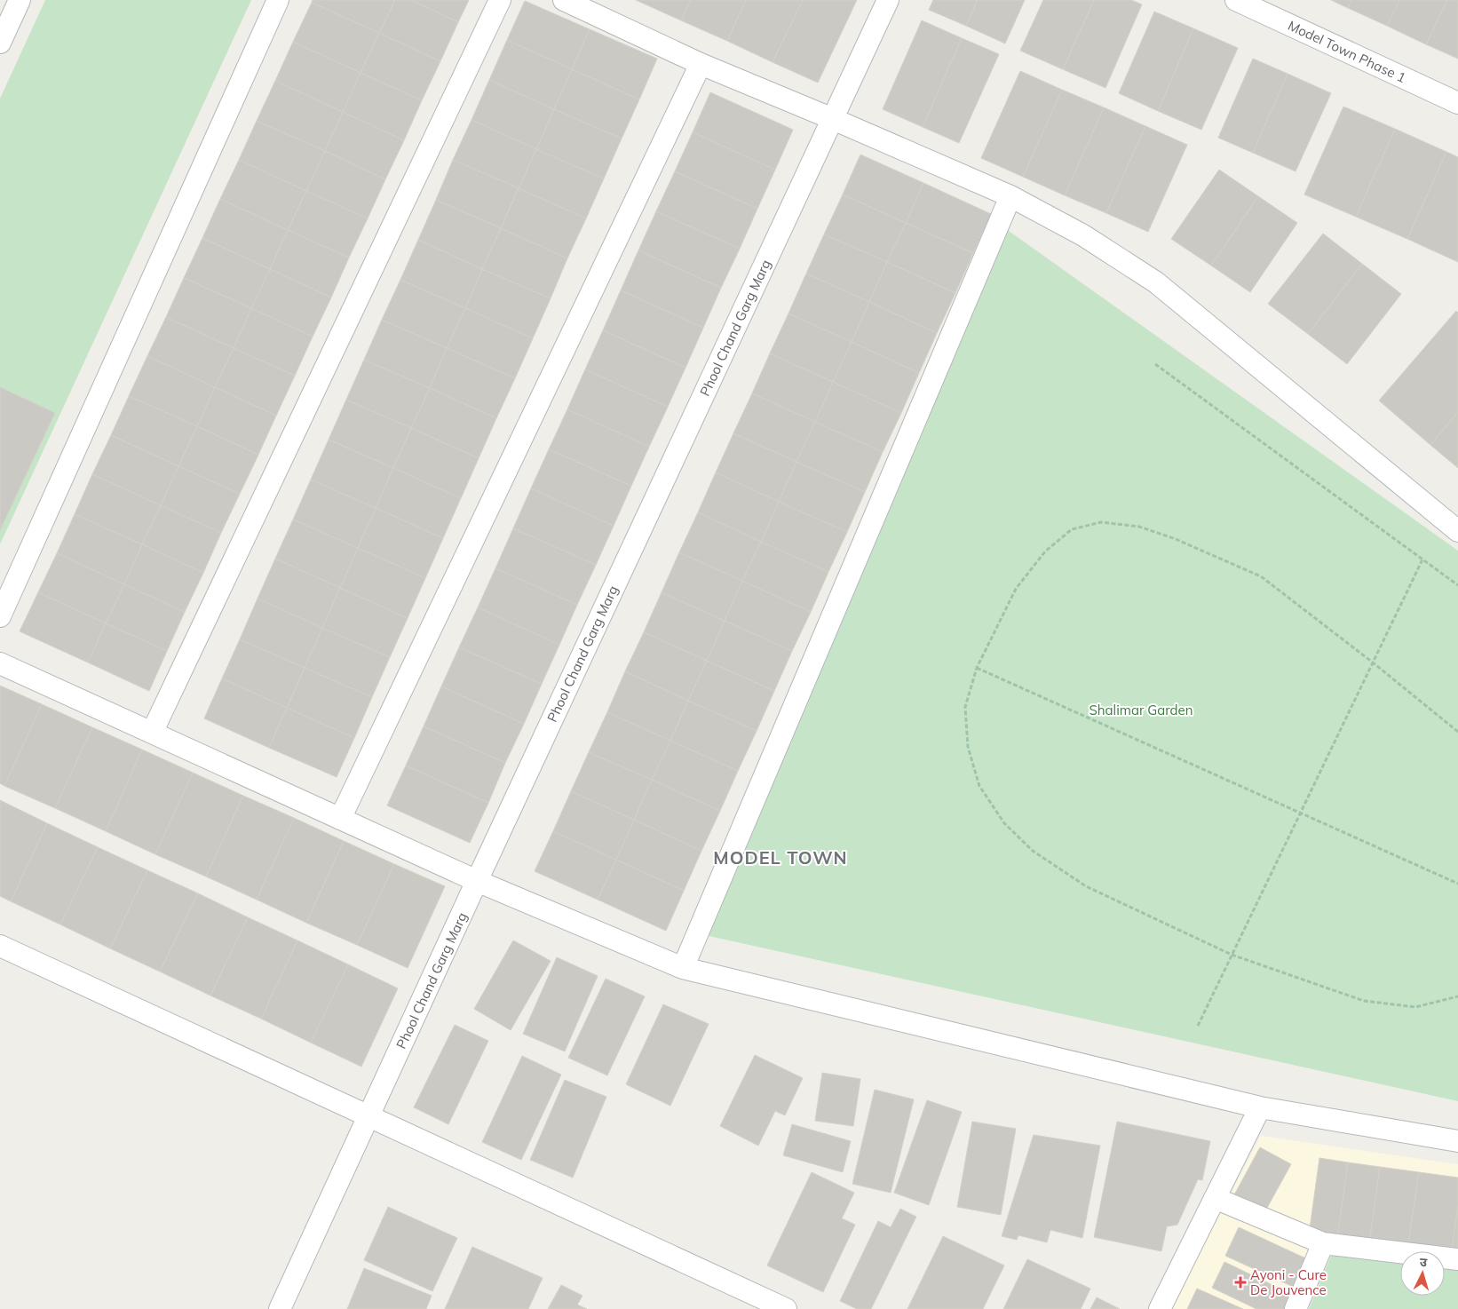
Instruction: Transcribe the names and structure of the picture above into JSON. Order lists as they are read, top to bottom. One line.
{"streets":{"street":["Model Town Phase 1","Phool Chand Garg Marg"]},"districts":["MODEL TOWN"],"parks":["Shalimar Garden"],"places":{"health":["Ayoni - Cure De Jouvence"]},"north":"top"}
